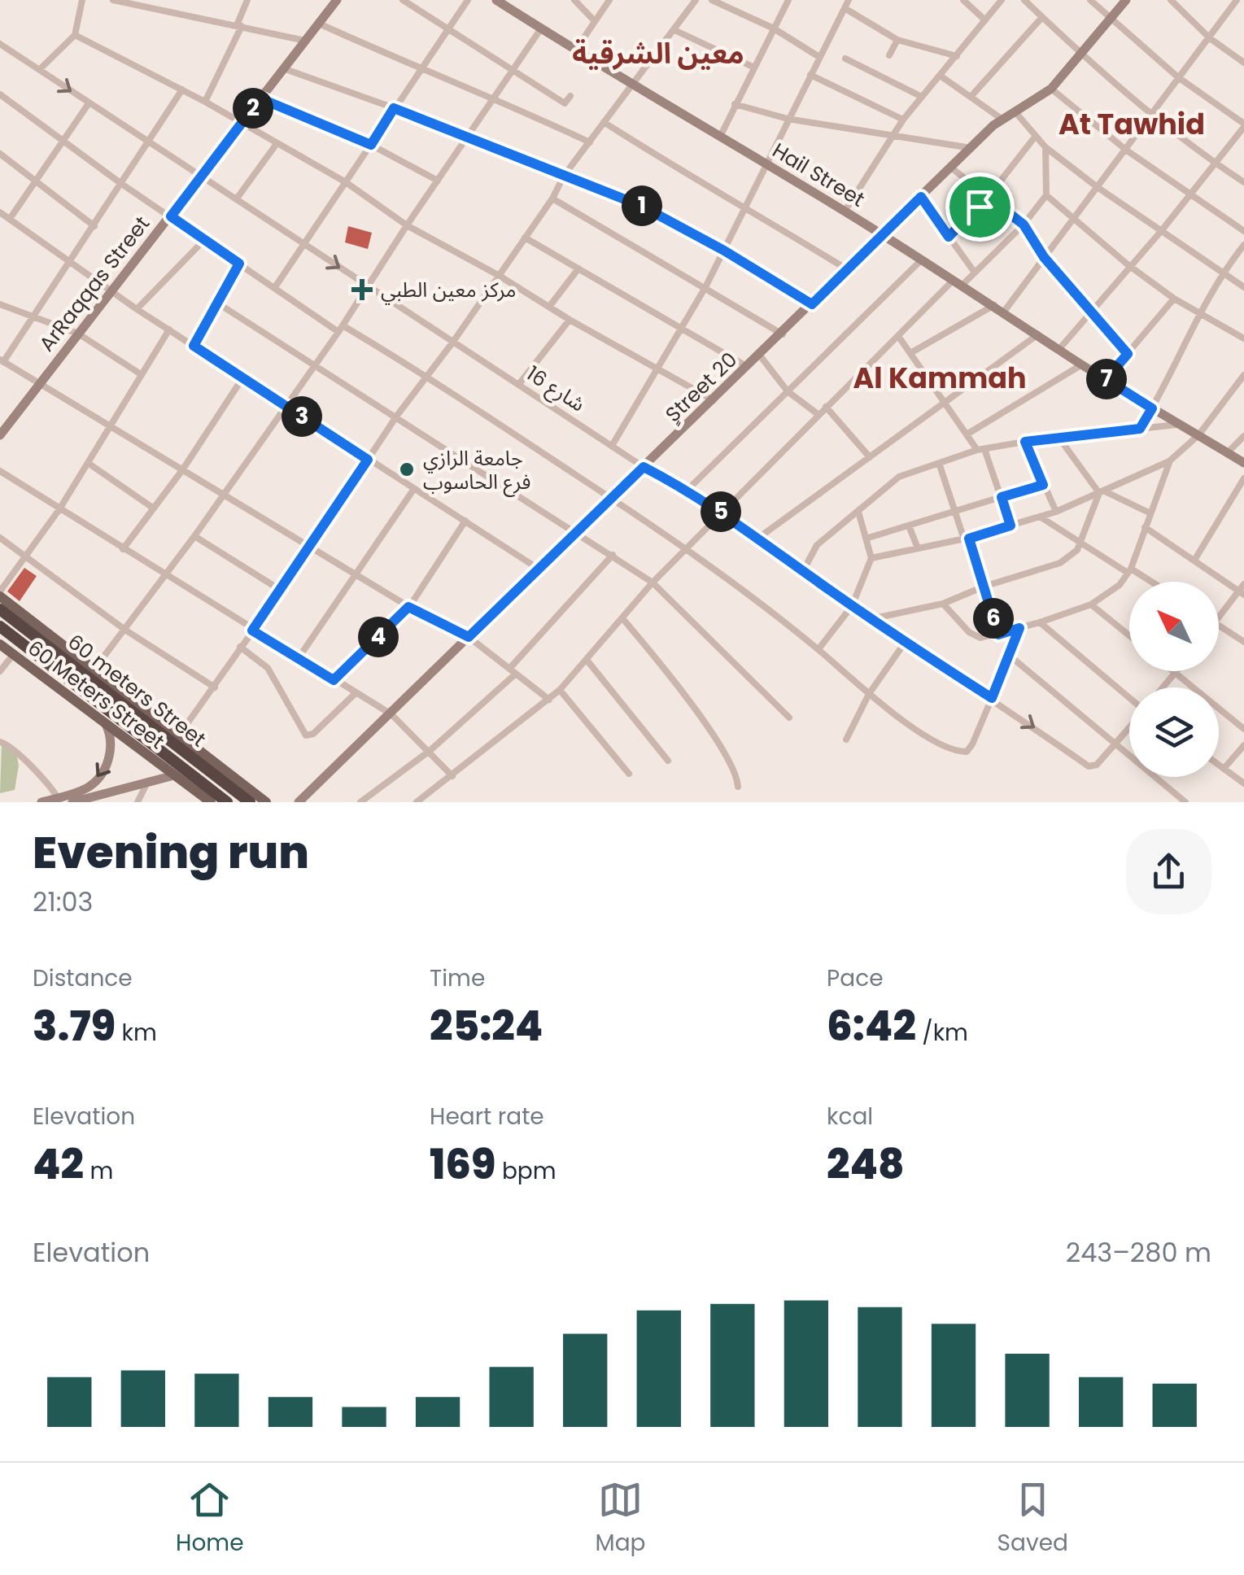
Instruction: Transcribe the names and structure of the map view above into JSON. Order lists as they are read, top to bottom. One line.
{"streets":{"highway":["60 meters Street"],"main road":["60 Meters Street"],"street":["Hail Street","ArRaqqas Street","ٍStreet 20","شارع 16"]},"crossings":[["Hail Street","ٍStreet 20"],["ArRaqqas Street","شارع 16"],["ٍStreet 20","شارع 16"],["60 meters Street","60 Meters Street"]],"districts":["معين الشرقية","At Tawhid","Al Kammah"],"places":{"health":["مركز معين الطبي"],"other":["جامعة الرازي فرع الحاسوب"]},"north":"top left","page":{"pins":["2","1","7","3","5","6","4"],"heading":["Evening run","21:03"],"stats":[["Distance","3.79 km"],["Time","25:24"],["Pace","6:42 /km"],["Elevation","42 m"],["Heart rate","169 bpm"],["kcal","248"]],"chart":["Elevation","243–280 m"],"tabs":["Home","Map","Saved"]}}
